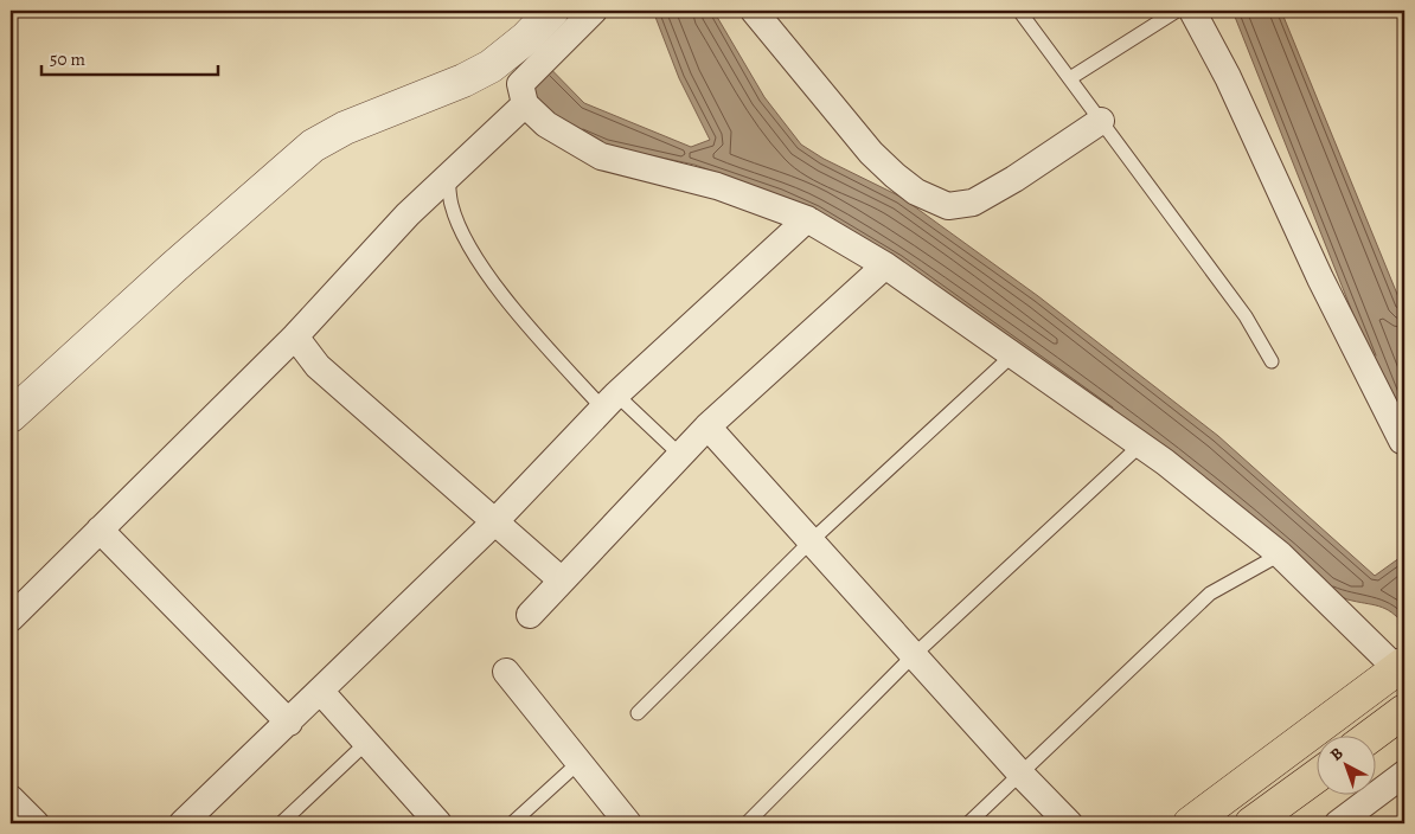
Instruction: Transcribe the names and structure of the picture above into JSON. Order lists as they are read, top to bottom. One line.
{"scale_bar":"50 m","north":"top left"}
